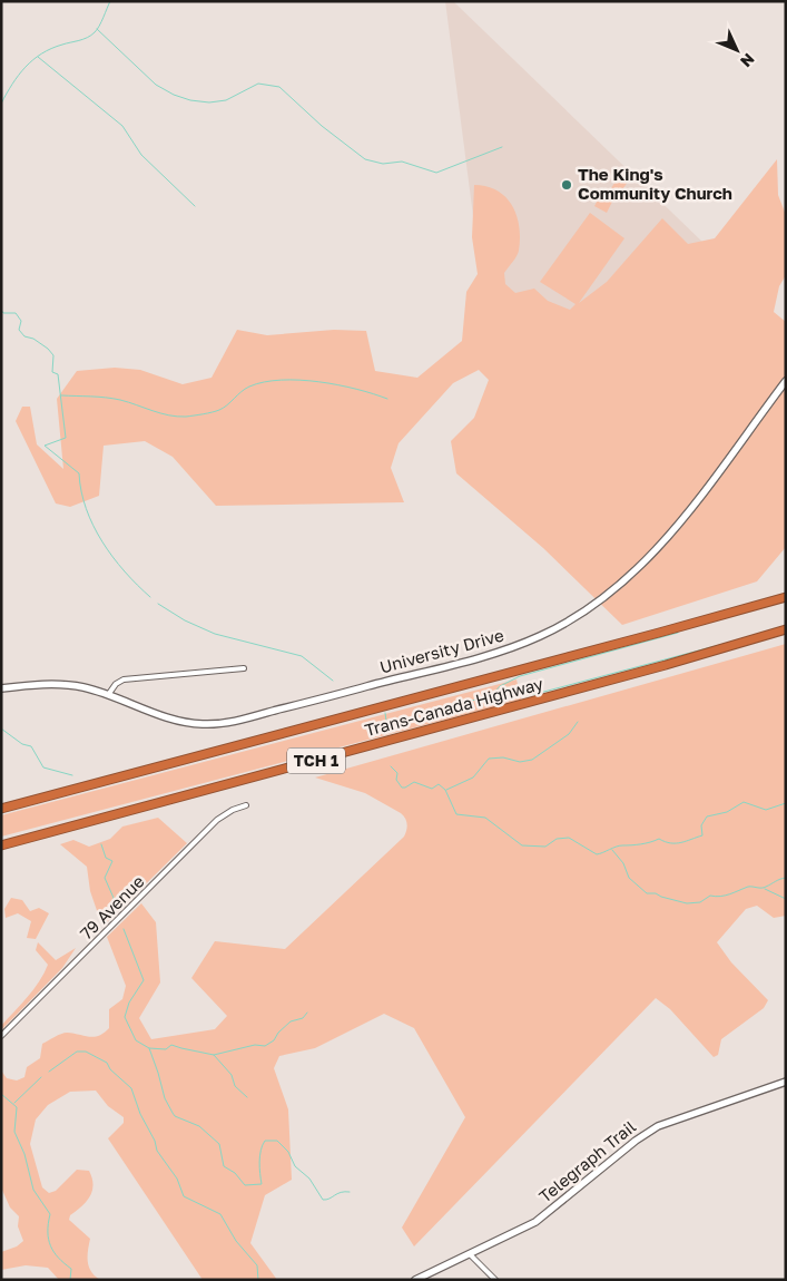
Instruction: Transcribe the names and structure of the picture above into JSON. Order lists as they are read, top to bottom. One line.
{"streets":{"highway":["Trans-Canada Highway","TCH 1"],"street":["University Drive","79 Avenue","Telegraph Trail"]},"places":["The King's Community Church"],"north":"bottom right"}
